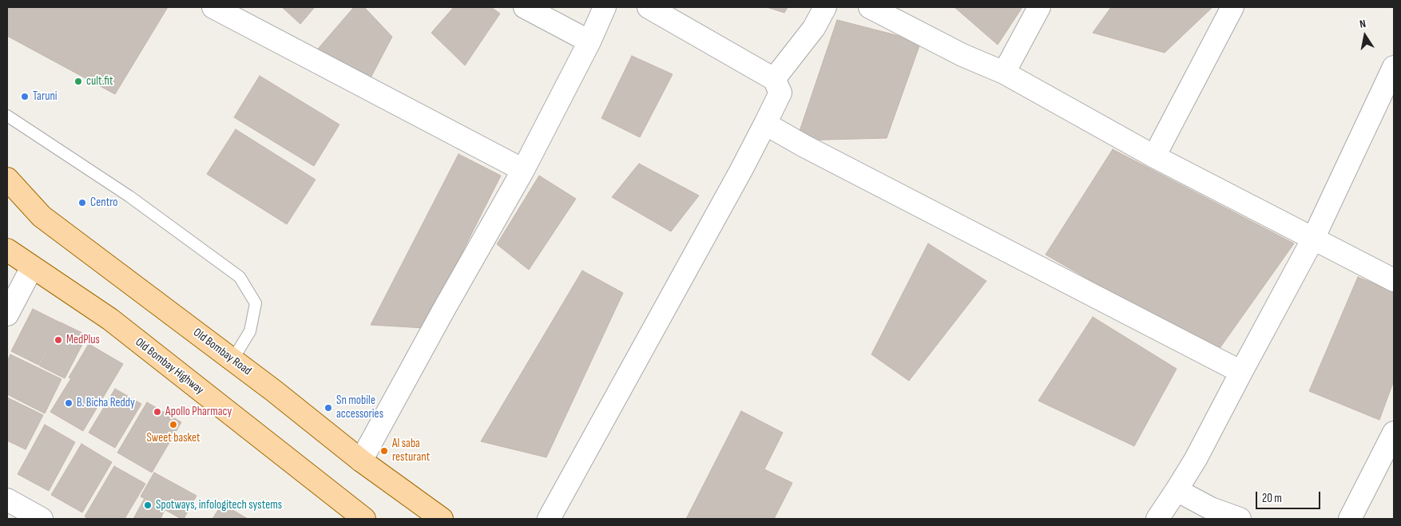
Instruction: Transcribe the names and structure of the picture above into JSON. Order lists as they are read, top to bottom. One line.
{"streets":{"main road":["Old Bombay Road","Old Bombay Highway"]},"places":["cult.fit","Taruni","Centro","MedPlus","B. Bicha Reddy","Sn mobile accessories","Apollo Pharmacy","Sweet basket","Al saba resturant","Spotways, infologitech systems"],"scale_bar":"20 m","north":"top"}
